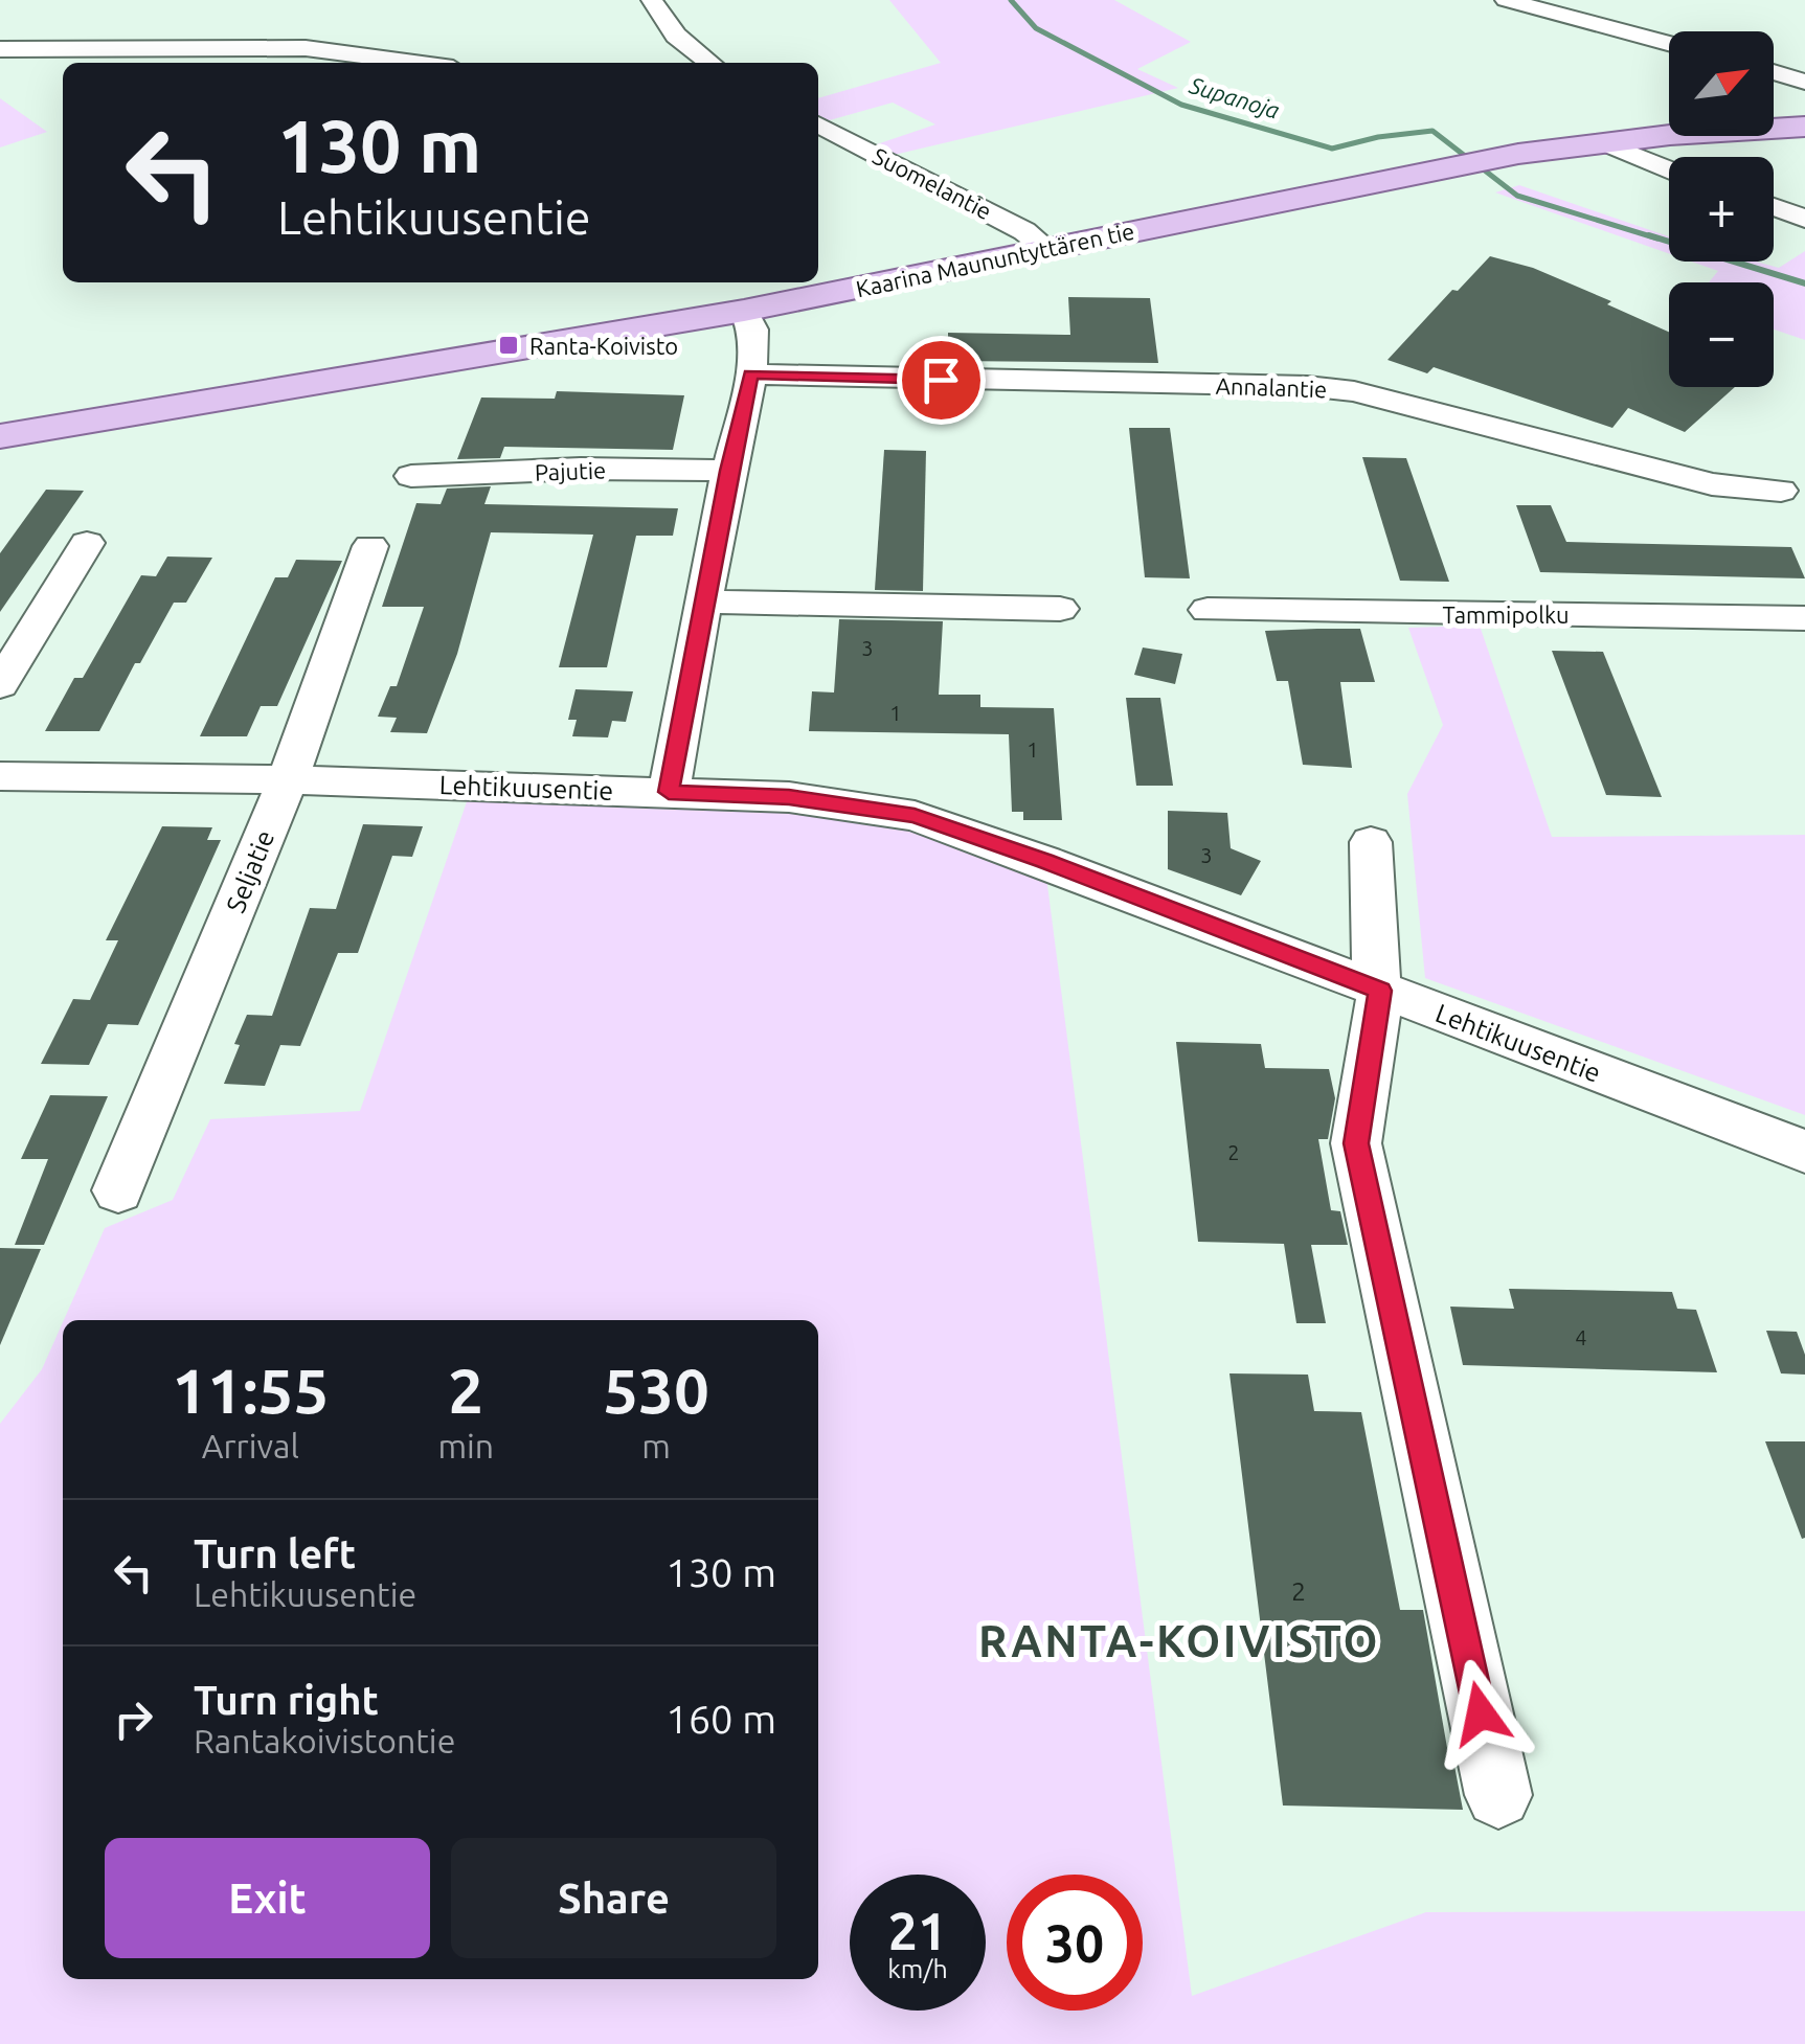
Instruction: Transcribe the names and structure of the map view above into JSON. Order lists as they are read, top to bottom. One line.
{"streets":{"main road":["Kaarina Maununtyttären tie"],"street":["Suomelantie","Annalantie","Pajutie","Tammipolku","Lehtikuusentie","Seljatie"]},"crossings":[["Suomelantie","Kaarina Maununtyttären tie"],["Lehtikuusentie","Seljatie"]],"districts":["RANTA-KOIVISTO"],"water":["Supanoja"],"places":{"transit":["Ranta-Koivisto"]},"house_numbers":["3","1","1","3","2","4","2"],"north":"top right","page":{"map_buttons":["+","−"],"turn":["130 m","Lehtikuusentie"],"eta":["11:55","Arrival","2","min","530","m"],"list":[{"name":"Turn left","note":"Lehtikuusentie","value":"130 m"},{"name":"Turn right","note":"Rantakoivistontie","value":"160 m"}],"buttons":["Exit","Share"],"speed":"21 km/h","limit":"30"}}
